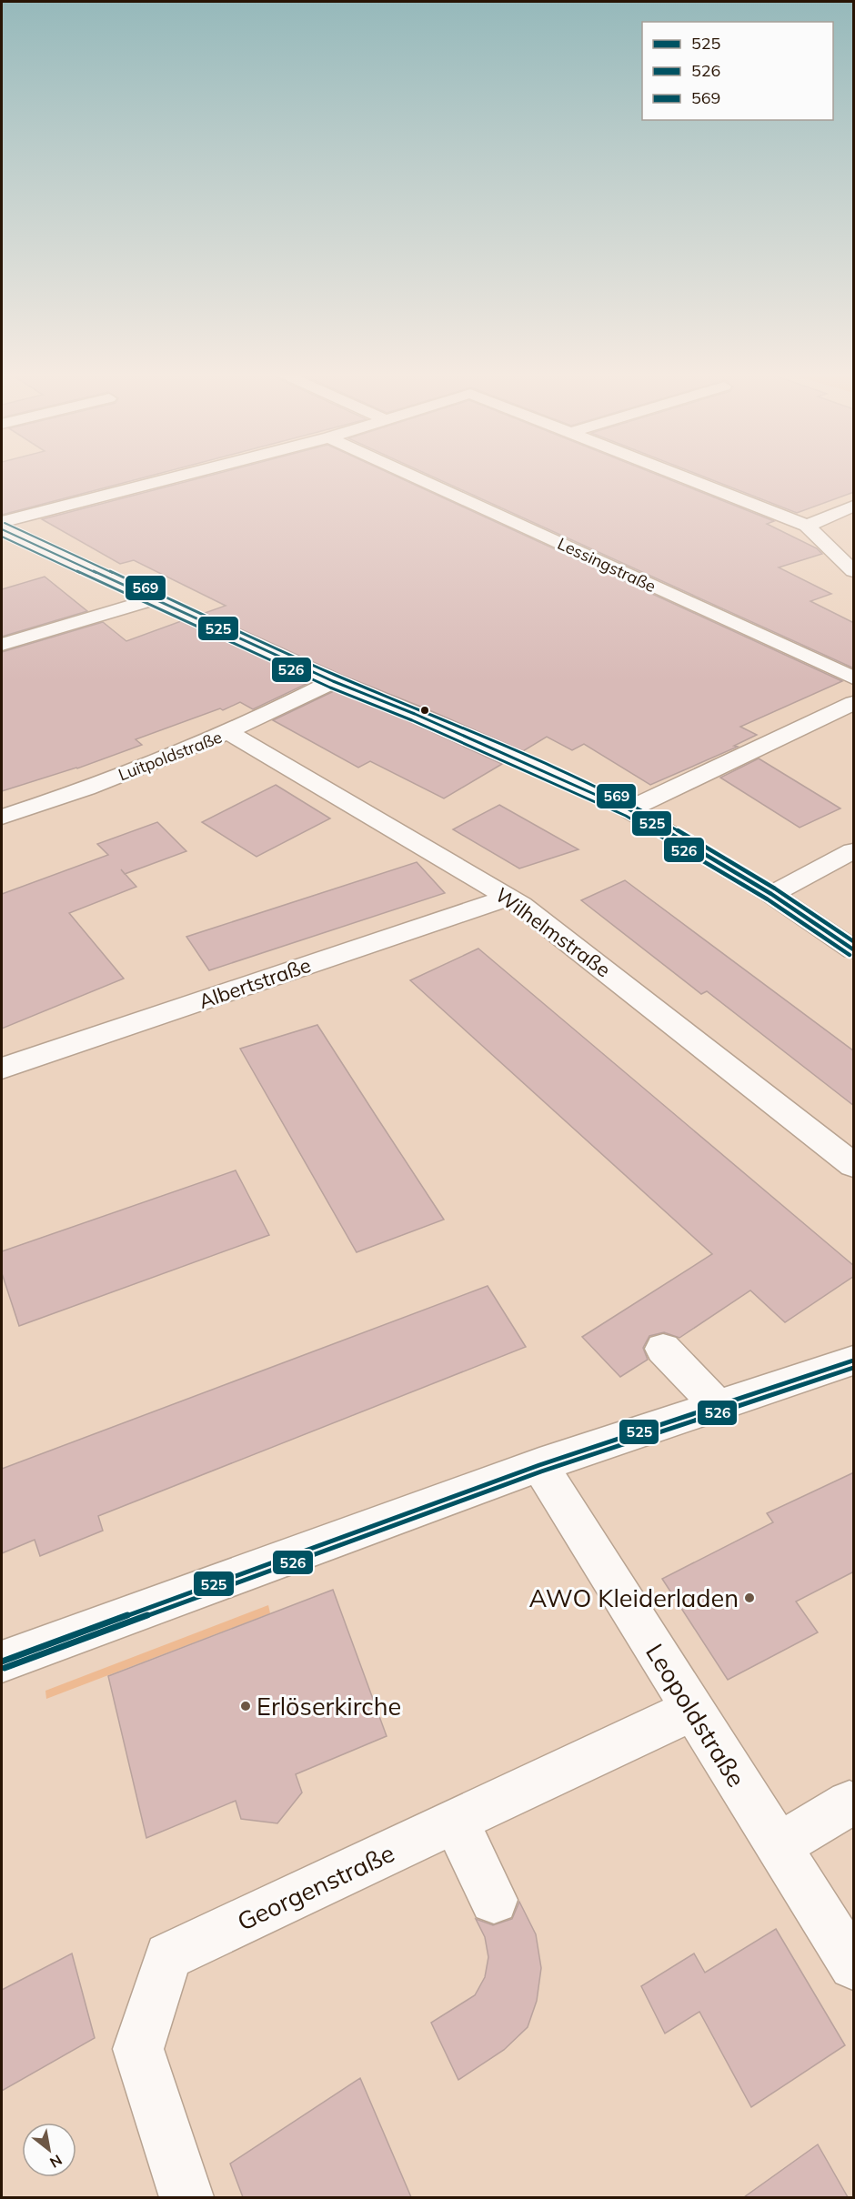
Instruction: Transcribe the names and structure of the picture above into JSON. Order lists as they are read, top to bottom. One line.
{"streets":{"street":["Lessingstraße","Luitpoldstraße","Wilhelmstraße","Albertstraße","Leopoldstraße","Georgenstraße"]},"crossings":[["Luitpoldstraße","Wilhelmstraße"],["Wilhelmstraße","Albertstraße"],["Leopoldstraße","Georgenstraße"]],"places":["AWO Kleiderladen","Erlöserkirche"],"lines":["transit line 569","transit line 525","transit line 526"],"legend":["525","526","569"],"north":"bottom right"}
